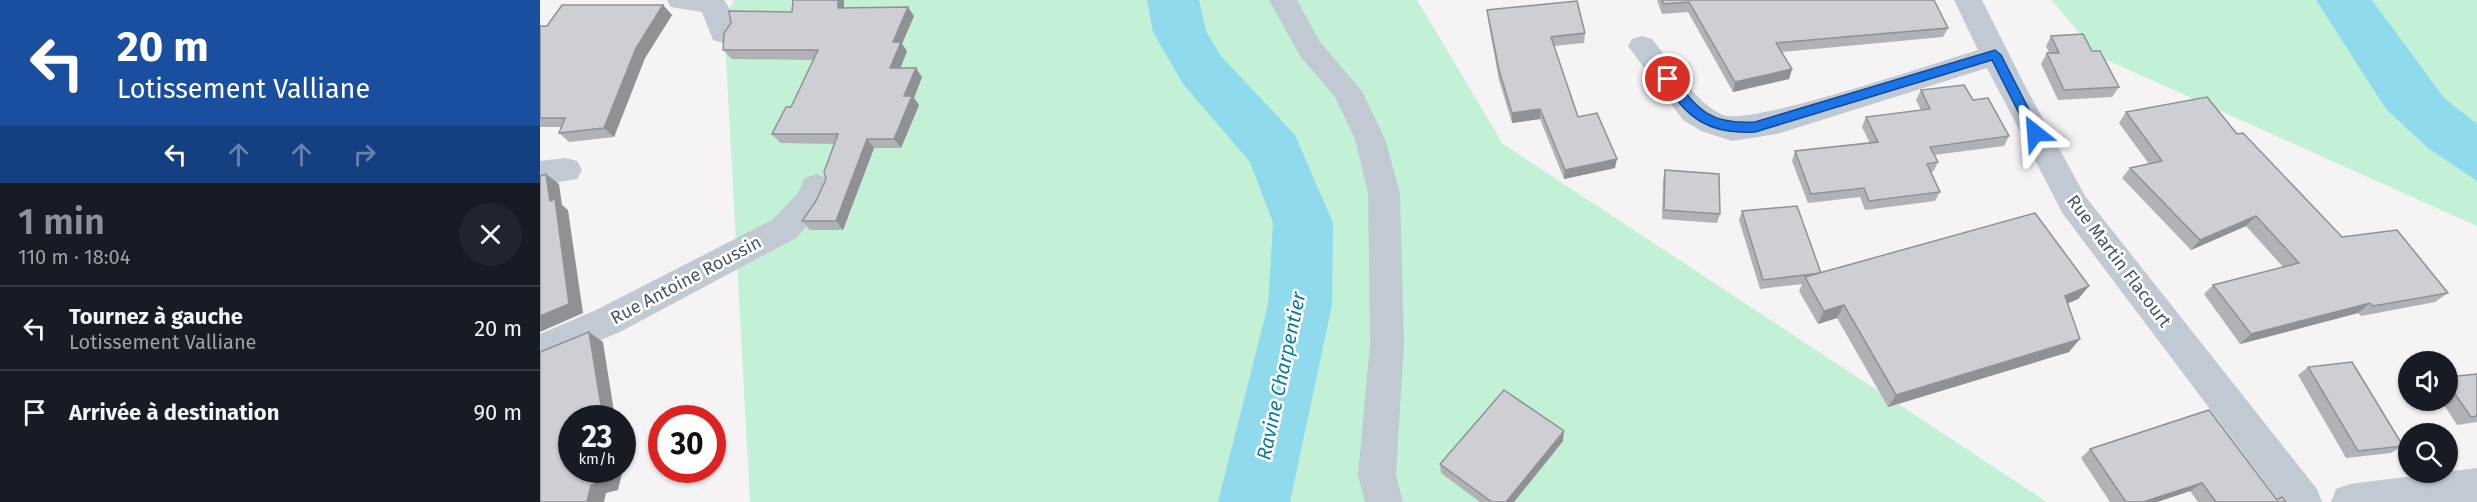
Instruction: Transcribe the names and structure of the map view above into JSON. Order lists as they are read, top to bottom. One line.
{"streets":{"street":["Rue Martin Flacourt","Rue Antoine Roussin"]},"water":["Ravine Charpentier"],"page":{"turn":["20 m","Lotissement Valliane"],"heading":["1 min","110 m · 18:04"],"list":[{"name":"Tournez à gauche","note":"Lotissement Valliane","value":"20 m"},{"name":"Arrivée à destination","value":"90 m"}],"speed":"23 km/h","limit":"30"}}
